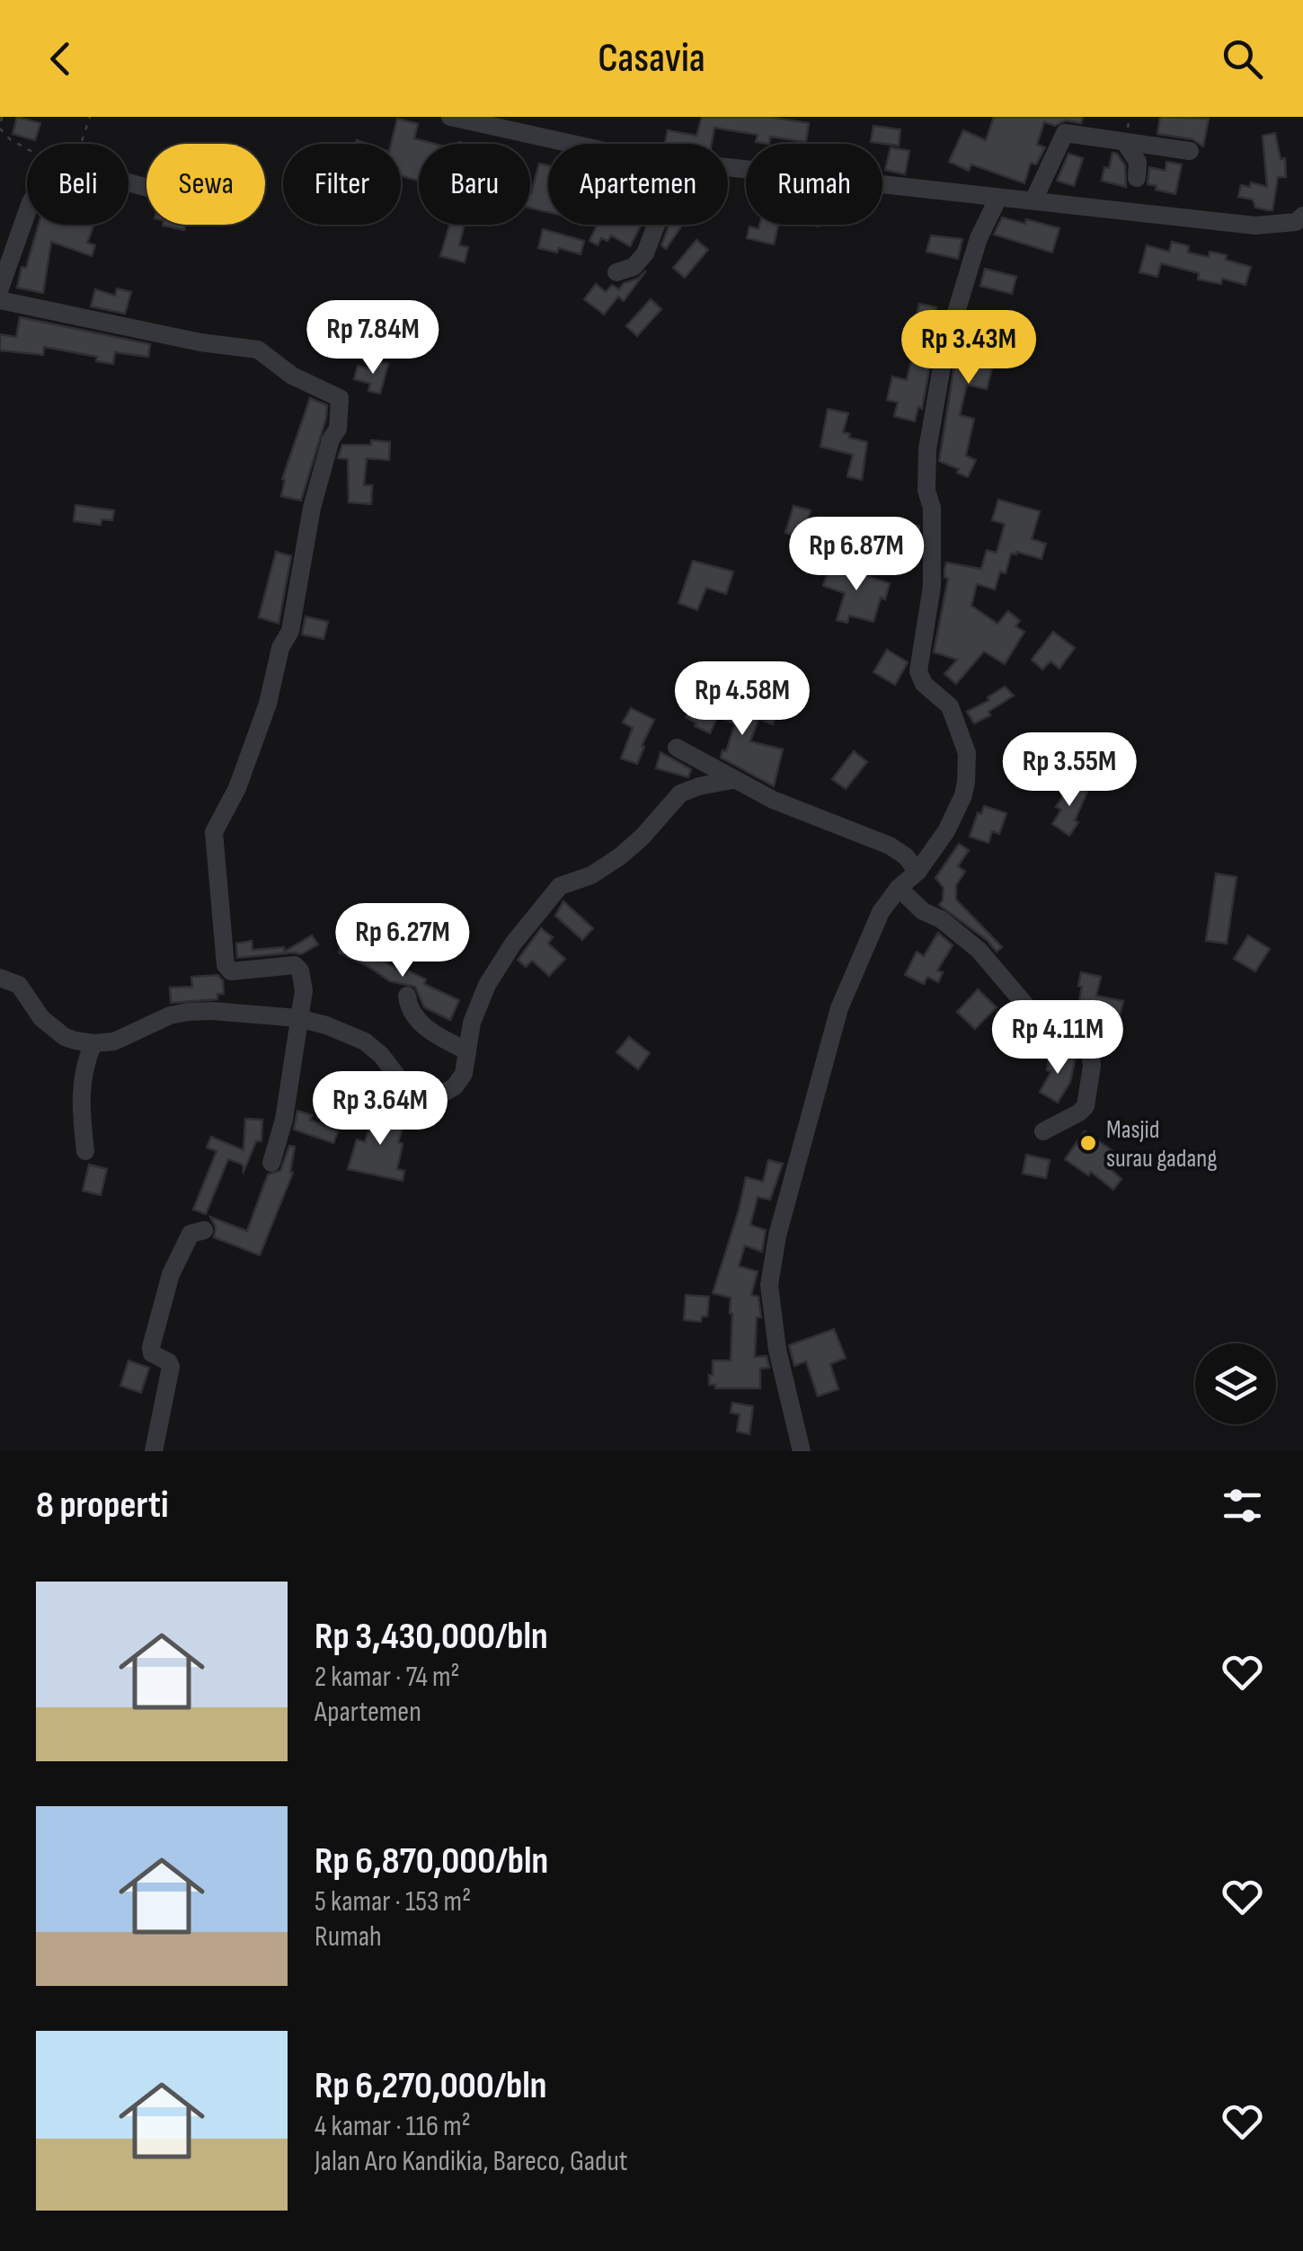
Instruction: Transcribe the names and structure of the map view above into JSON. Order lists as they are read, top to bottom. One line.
{"places":["Masjid surau gadang"],"page":{"header":"Casavia","chip":["Beli","Sewa","Filter","Baru","Apartemen","Rumah"],"price":["Rp 7.84M","Rp 3.43M","Rp 6.87M","Rp 4.58M","Rp 3.55M","Rp 6.27M","Rp 4.11M","Rp 3.64M"],"heading":"8 properti","list":[{"name":"Rp 3,430,000/bln","note":"2 kamar · 74 m² · Apartemen"},{"name":"Rp 6,870,000/bln","note":"5 kamar · 153 m² · Rumah"},{"name":"Rp 6,270,000/bln","note":"4 kamar · 116 m² · Jalan Aro Kandikia, Bareco, Gadut"}]}}
